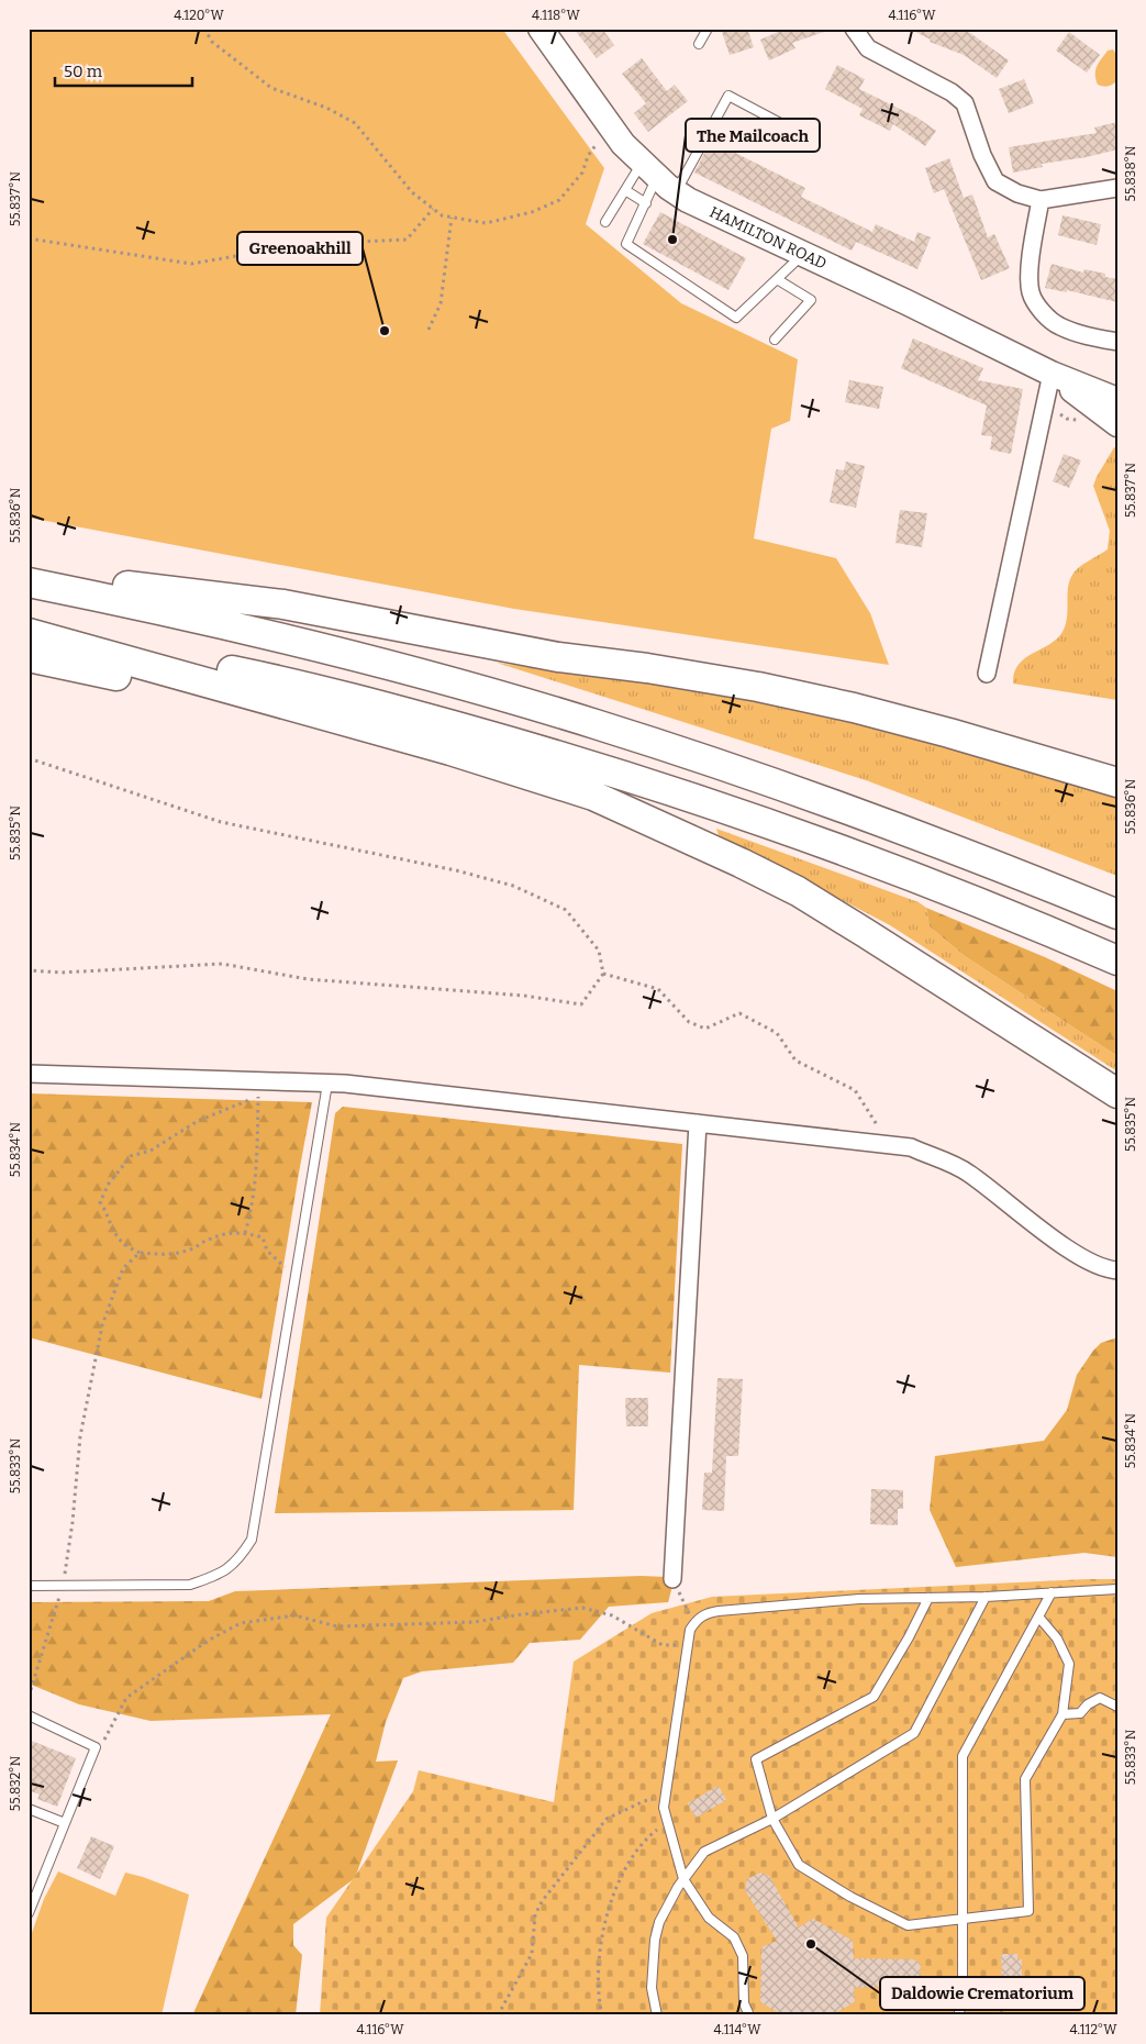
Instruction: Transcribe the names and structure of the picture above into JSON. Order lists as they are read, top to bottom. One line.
{"streets":{"main road":["HAMILTON ROAD"]},"places":["The Mailcoach","Greenoakhill","Daldowie Crematorium"],"scale_bar":"50 m","coordinates":["4.120°W","4.118°W","4.116°W","55.838°N","55.837°N","55.836°N","55.835°N","55.834°N","55.833°N","55.832°N","4.114°W","4.112°W"]}
